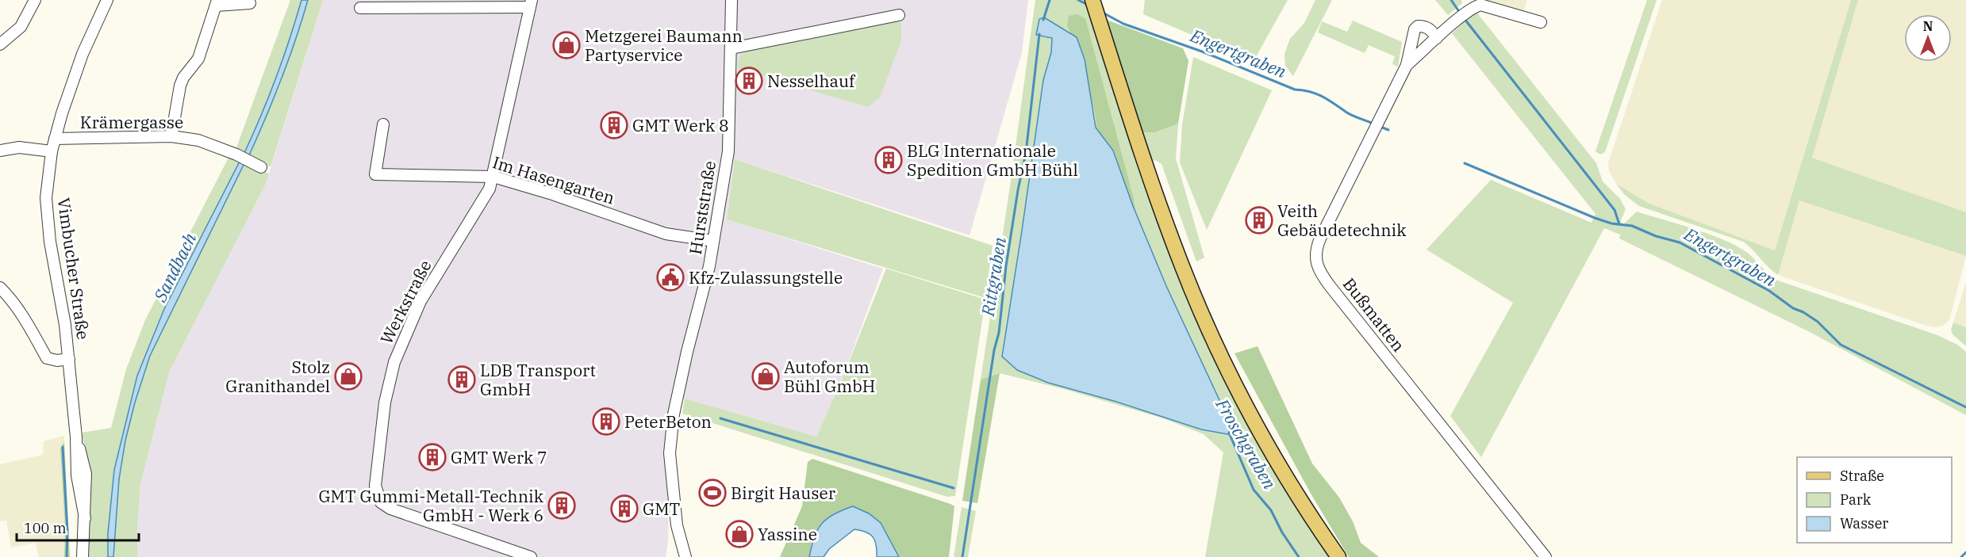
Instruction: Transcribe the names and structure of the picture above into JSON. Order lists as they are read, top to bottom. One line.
{"streets":{"street":["Krämergasse","Im Hasengarten","Hurststraße","Vimbucher Straße","Werkstraße","Bußmatten"]},"crossings":[["Krämergasse","Vimbucher Straße"],["Im Hasengarten","Hurststraße"],["Im Hasengarten","Werkstraße"]],"water":["Engertgraben","Sandbach","Rittgraben","Froschgraben"],"places":{"shop":["Metzgerei Baumann Partyservice","Stolz Granithandel","Autoforum Bühl GmbH","Yassine"],"building":["Nesselhauf","GMT Werk 8","BLG Internationale Spedition GmbH Bühl","Veith Gebäudetechnik","LDB Transport GmbH","PeterBeton","GMT Werk 7","GMT Gummi-Metall-Technik GmbH - Werk 6","GMT"],"public building":["Kfz-Zulassungstelle"],"sports":["Birgit Hauser"]},"legend":["Straße","Park","Wasser"],"scale_bar":"100 m","north":"top"}
